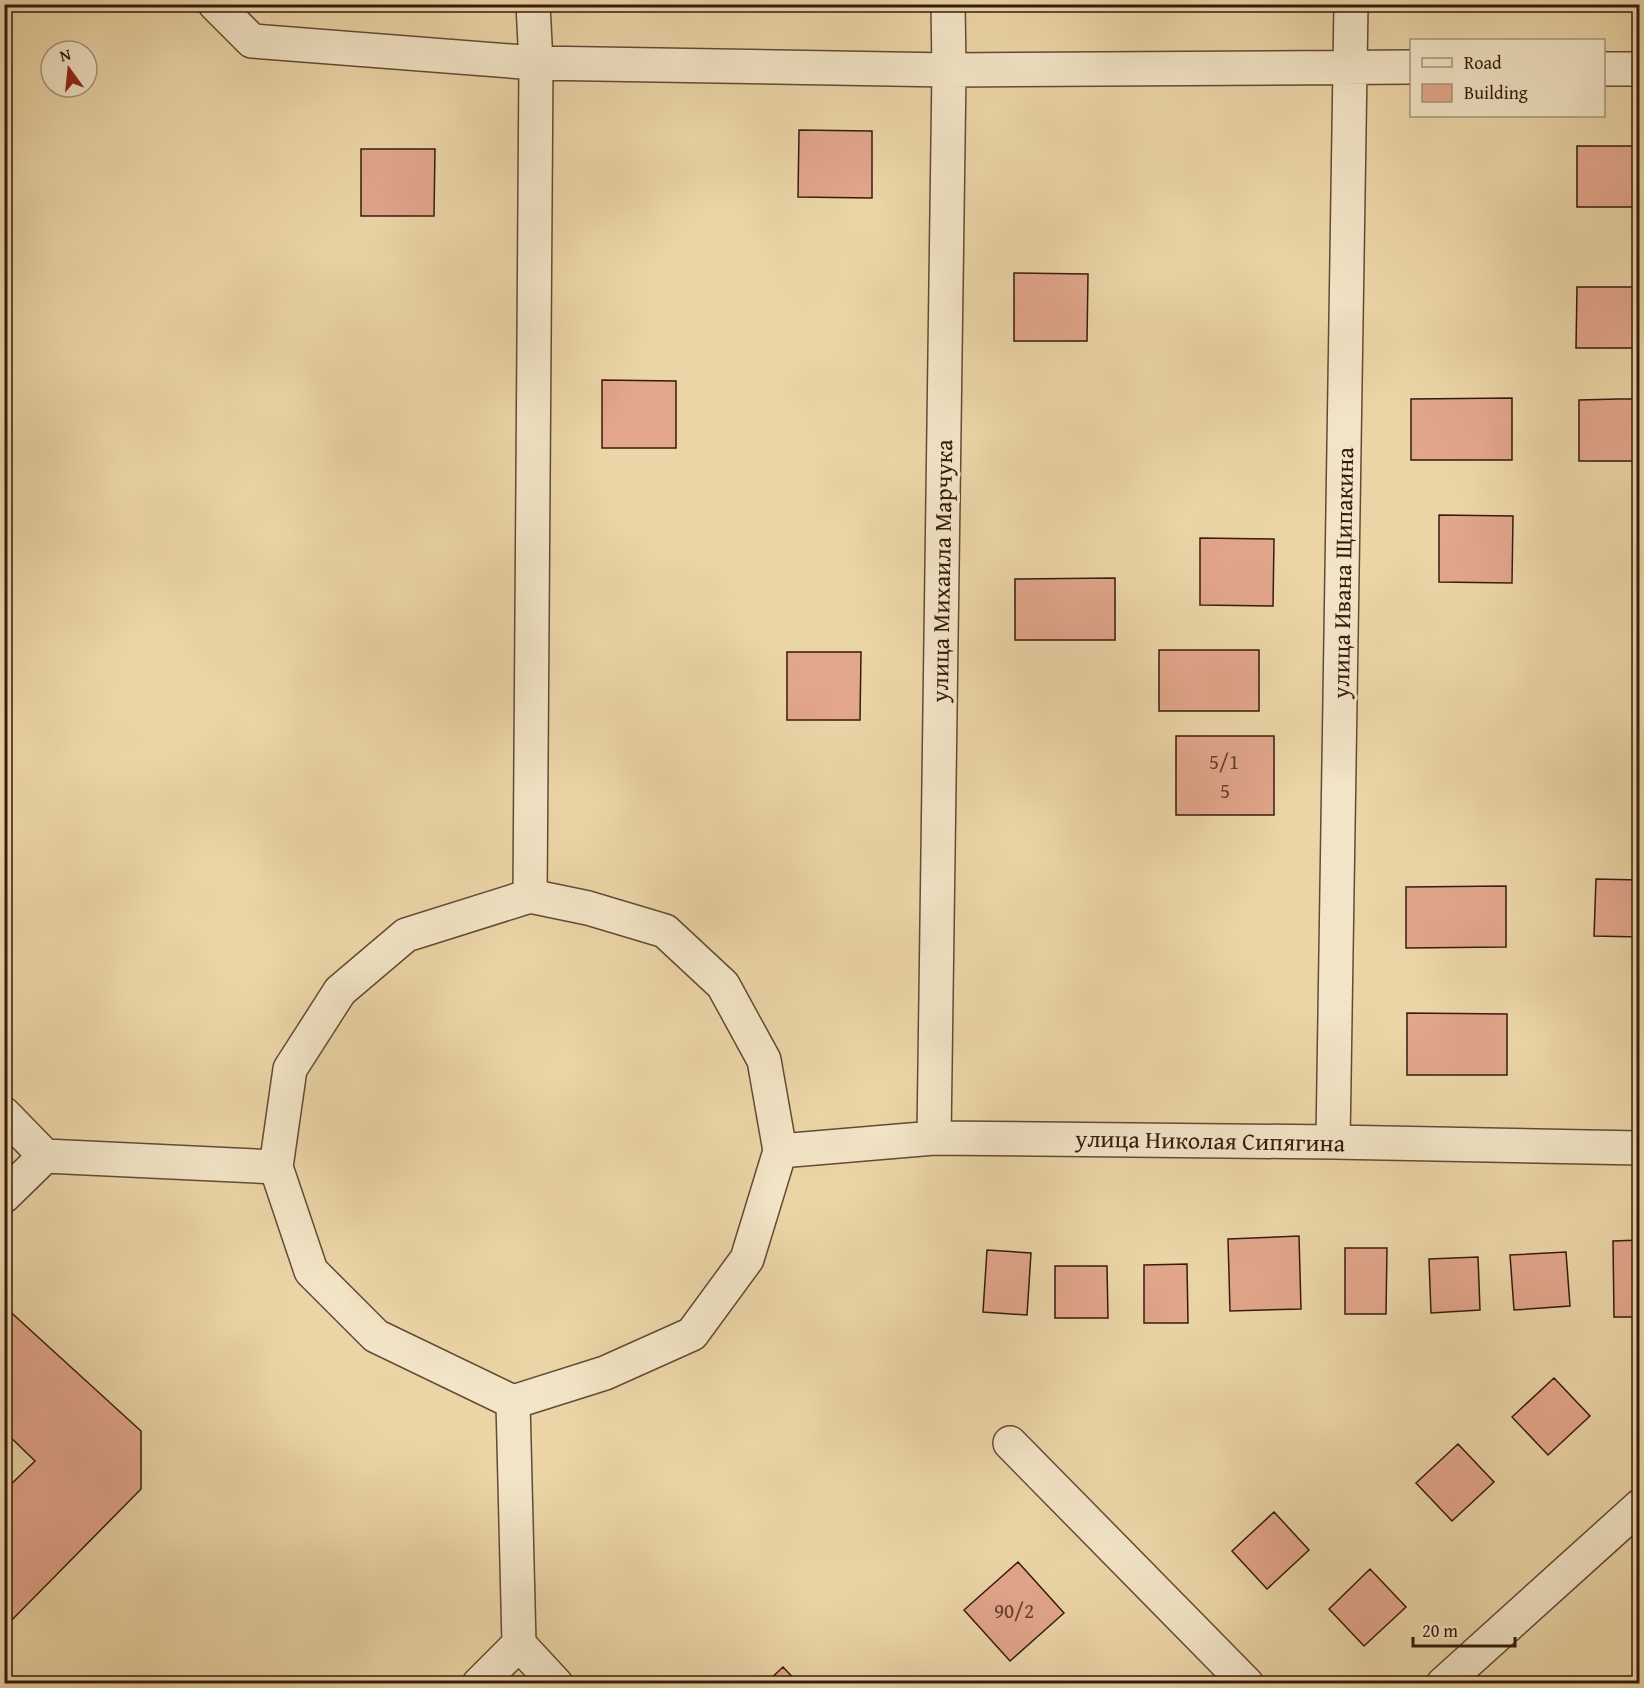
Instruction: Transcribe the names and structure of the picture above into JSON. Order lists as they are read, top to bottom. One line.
{"streets":{"street":["улица Михаила Марчука","улица Ивана Щипакина","улица Николая Сипягина"]},"crossings":[["улица Михаила Марчука","улица Николая Сипягина"],["улица Ивана Щипакина","улица Николая Сипягина"]],"house_numbers":["5/1","5","90/2"],"legend":["Road","Building"],"scale_bar":"20 m","north":"top"}
